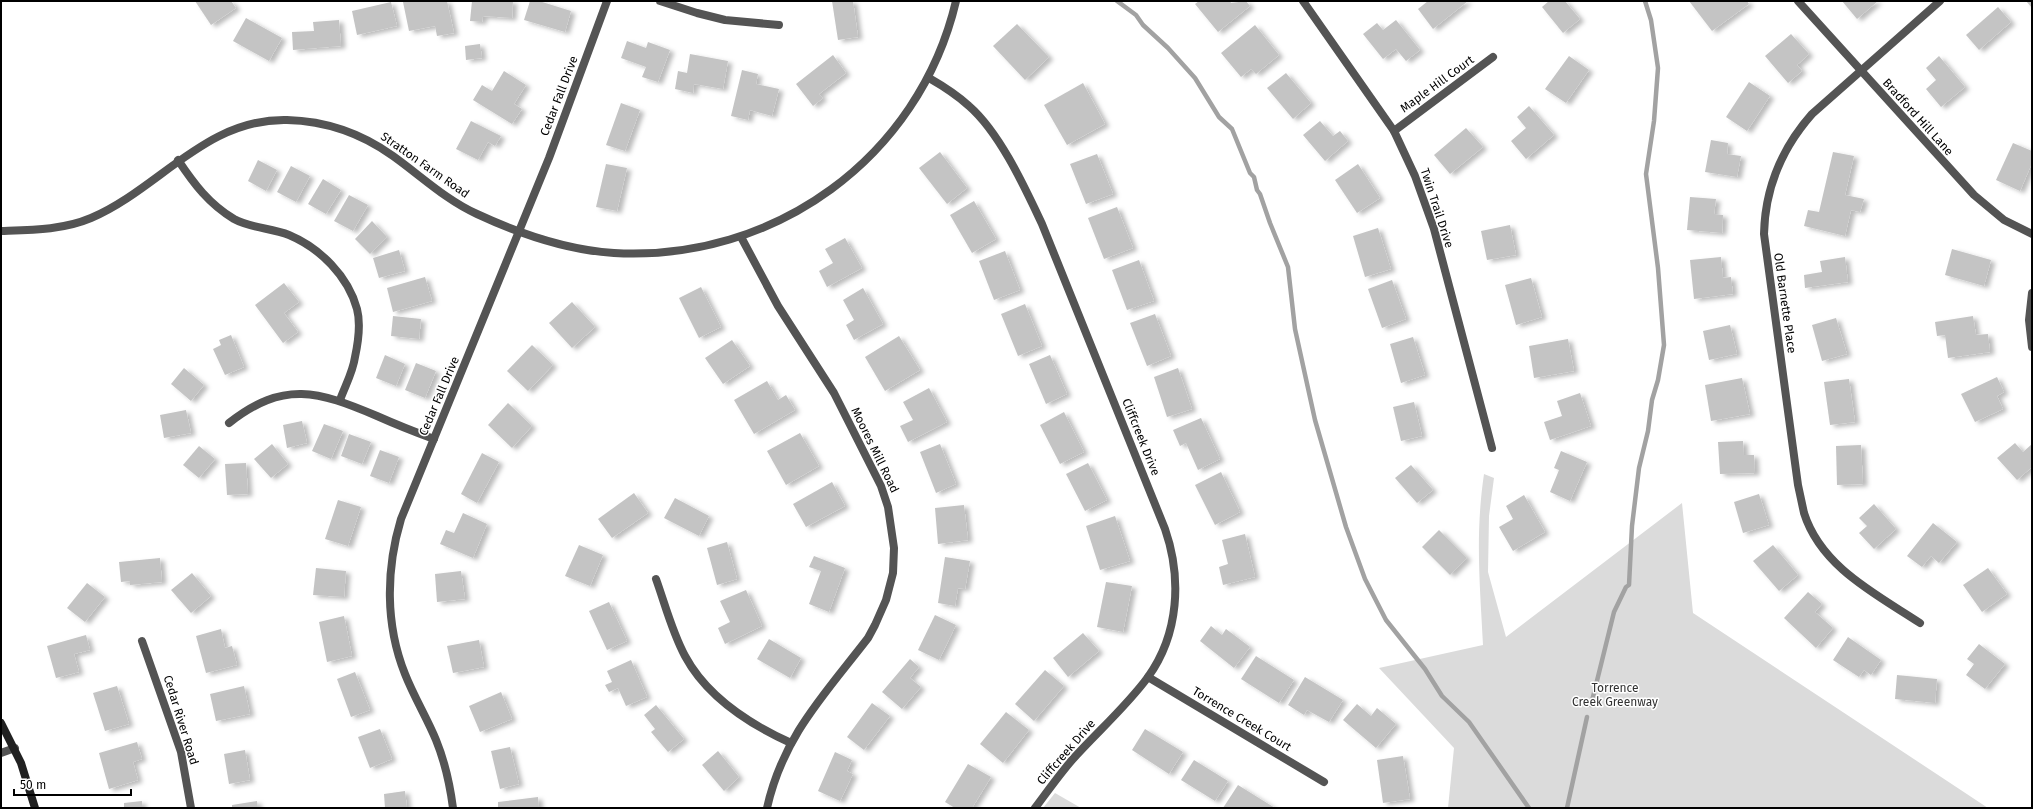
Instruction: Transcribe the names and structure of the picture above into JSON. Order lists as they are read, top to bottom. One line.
{"streets":{"street":["Maple Hill Court","Cedar Fall Drive","Bradford Hill Lane","Stratton Farm Road","Twin Trail Drive","Old Barnette Place","Cliffcreek Drive","Moores Mill Road","Torrence Creek Court","Cedar River Road"]},"crossings":[["Maple Hill Court","Twin Trail Drive"],["Cedar Fall Drive","Stratton Farm Road"],["Bradford Hill Lane","Old Barnette Place"],["Stratton Farm Road","Cliffcreek Drive"],["Stratton Farm Road","Moores Mill Road"],["Cliffcreek Drive","Torrence Creek Court"]],"parks":["Torrence Creek Greenway"],"scale_bar":"50 m"}
